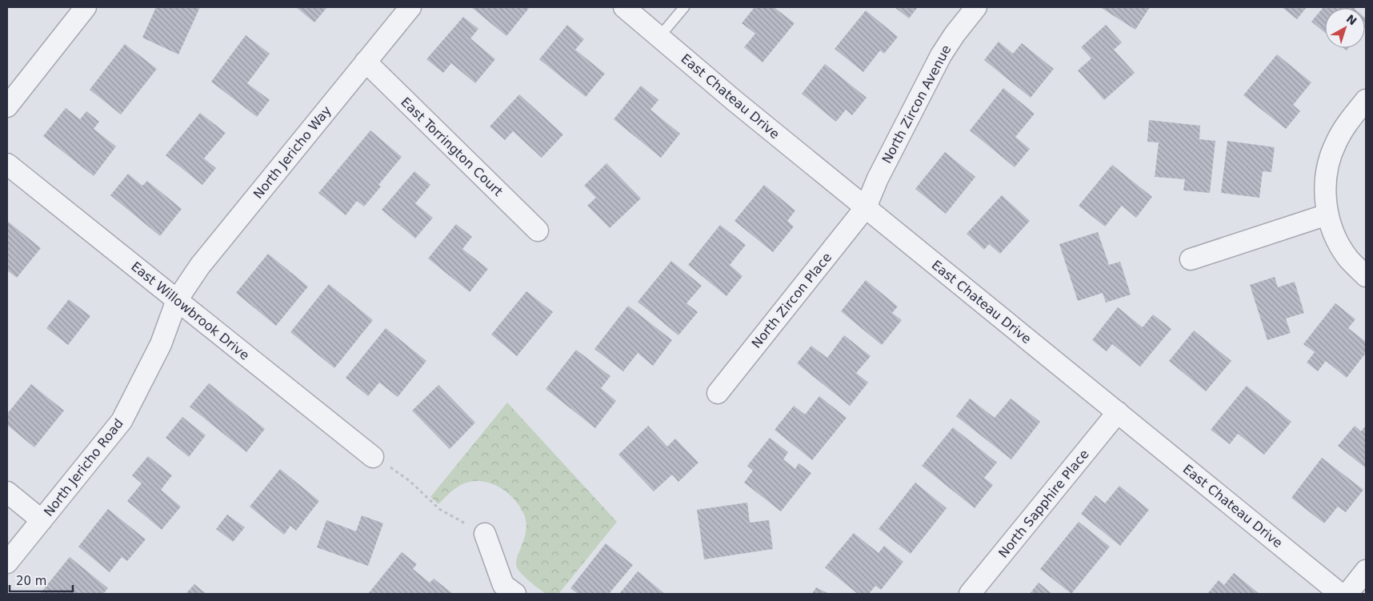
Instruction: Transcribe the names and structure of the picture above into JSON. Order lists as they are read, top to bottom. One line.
{"streets":{"street":["East Chateau Drive","North Zircon Avenue","East Torrington Court","North Jericho Way","North Zircon Place","East Willowbrook Drive","North Jericho Road","North Sapphire Place"]},"crossings":[["East Chateau Drive","North Zircon Avenue"],["East Chateau Drive","North Zircon Place"],["East Chateau Drive","North Sapphire Place"],["North Zircon Avenue","North Zircon Place"],["East Torrington Court","North Jericho Way"],["North Jericho Way","East Willowbrook Drive"],["North Jericho Way","North Jericho Road"],["East Willowbrook Drive","North Jericho Road"]],"scale_bar":"20 m","north":"top right"}
